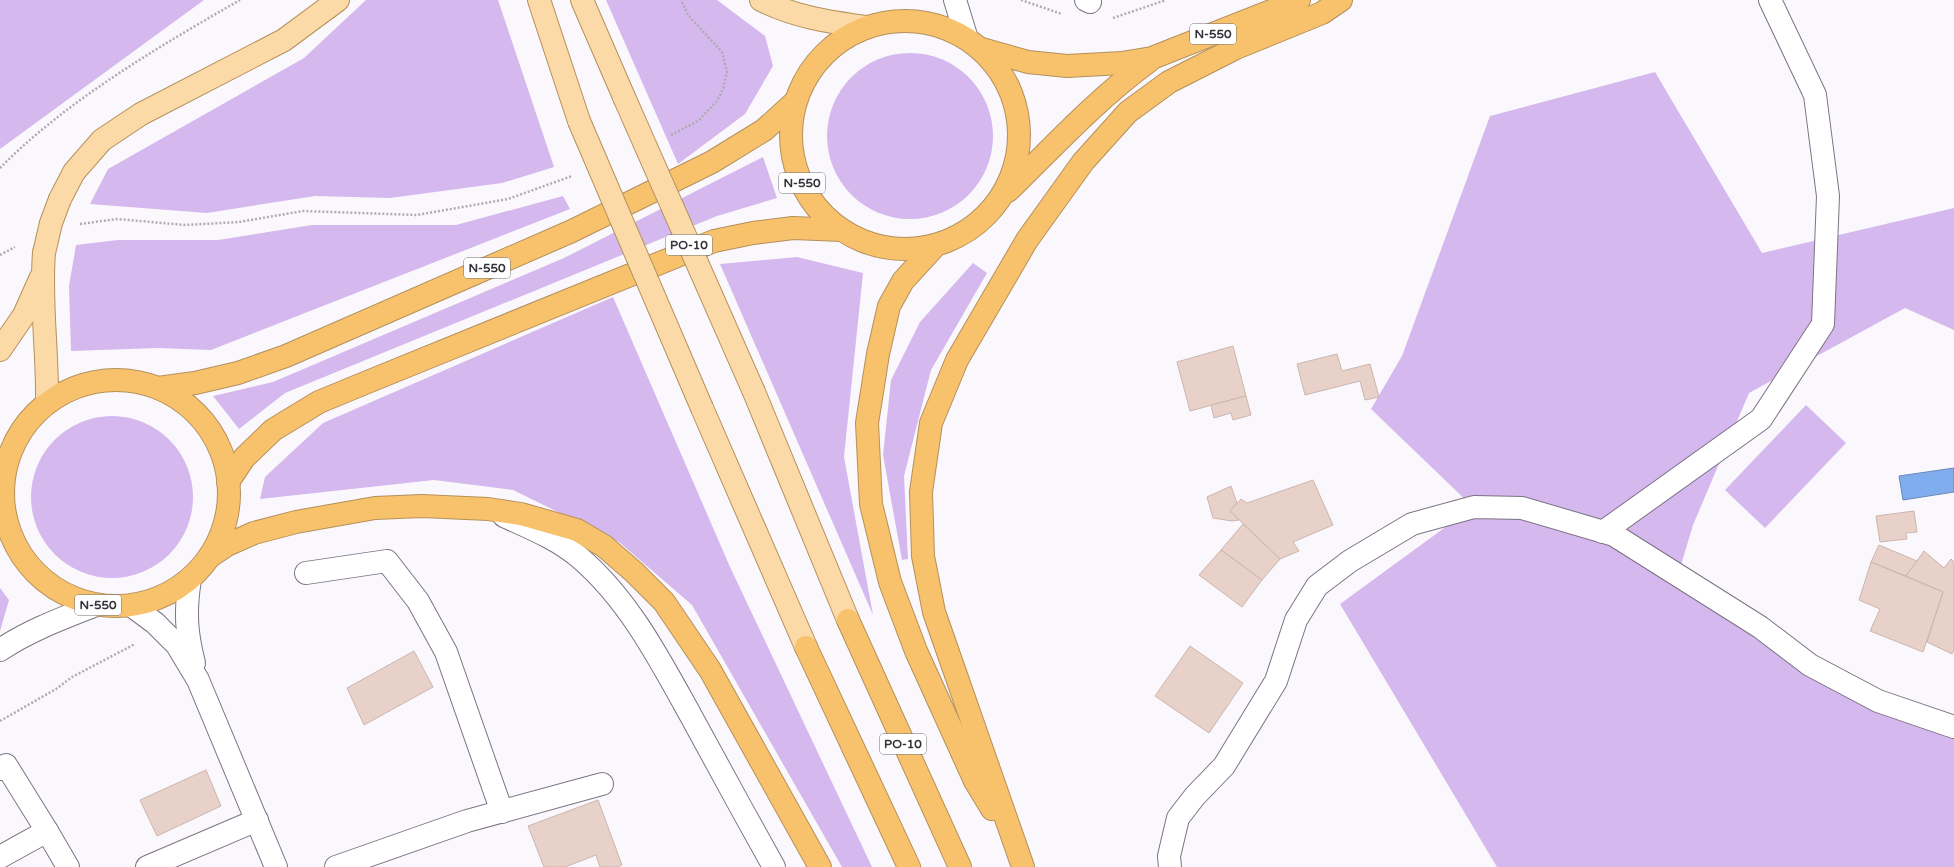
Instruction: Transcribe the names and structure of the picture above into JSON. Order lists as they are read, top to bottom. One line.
{"streets":{"highway":["N-550","PO-10"]}}
